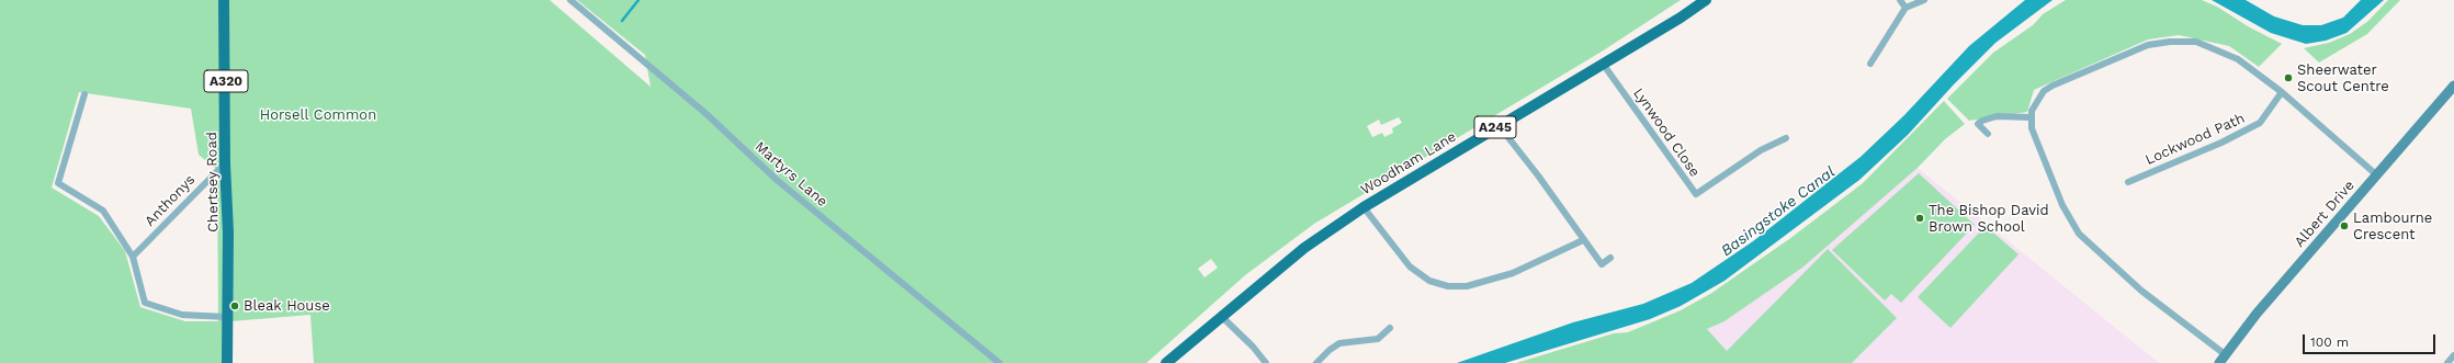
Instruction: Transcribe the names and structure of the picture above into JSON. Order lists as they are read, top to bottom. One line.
{"streets":{"main road":["A320","A245","Woodham Lane","Chertsey Road"],"street":["Lynwood Close","Lockwood Path","Martyrs Lane","Anthonys","Albert Drive"]},"crossings":[["Lynwood Close","Woodham Lane"],["Chertsey Road","Anthonys"]],"water":["Basingstoke Canal"],"parks":["Horsell Common"],"places":["Sheerwater Scout Centre","The Bishop David Brown School","Lambourne Crescent","Bleak House"],"scale_bar":"100 m"}
